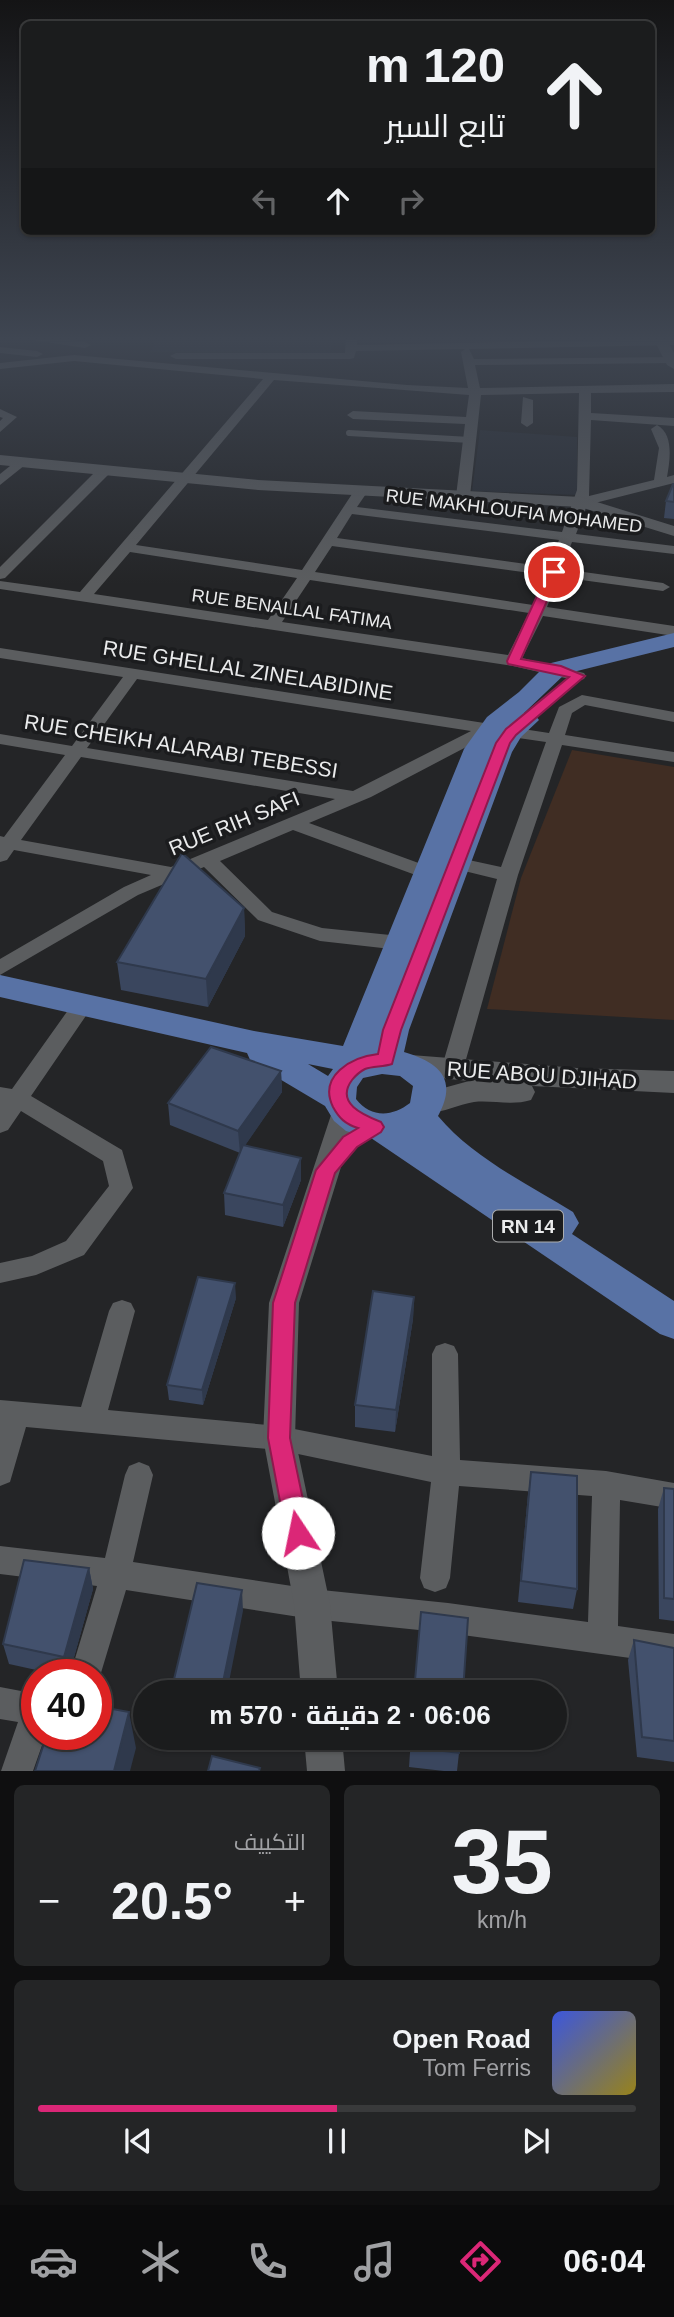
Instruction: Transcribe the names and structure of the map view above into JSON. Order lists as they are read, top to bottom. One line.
{"streets":{"main road":["RUE ABOU DJIHAD","RN 14"],"street":["RUE MAKHLOUFIA MOHAMED","RUE BENALLAL FATIMA","RUE GHELLAL ZINELABIDINE","RUE CHEIKH ALARABI TEBESSI","RUE RIH SAFI"]},"crossings":[["RUE GHELLAL ZINELABIDINE","RUE RIH SAFI"],["RUE CHEIKH ALARABI TEBESSI","RUE RIH SAFI"],["RUE ABOU DJIHAD","RN 14"]],"page":{"turn":["120 m","تابع السير"],"limit":"40","trip":"06:06 · 2 دقيقة · 570 m","tile":[["35","km/h"],"التكييف"],"heat":["−","20.5°","+"],"song":["Open Road","Tom Ferris"],"tabs":"06:04"}}
